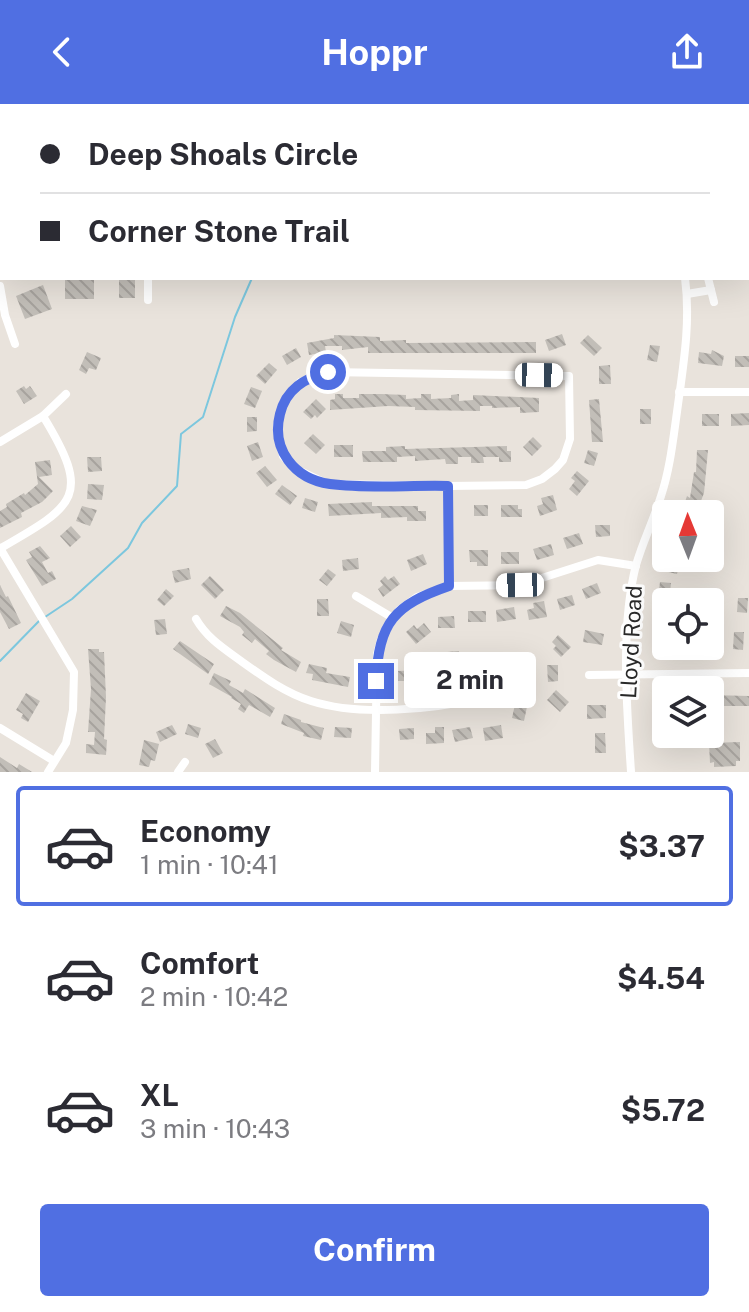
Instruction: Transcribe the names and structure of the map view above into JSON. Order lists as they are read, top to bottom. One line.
{"streets":{"street":["Lloyd Road"]},"north":"top","page":{"header":"Hoppr","banner":["Deep Shoals Circle","Corner Stone Trail"],"bubble":"2 min","list":[{"name":"Economy","note":"1 min · 10:41","value":"$3.37"},{"name":"Comfort","note":"2 min · 10:42","value":"$4.54"},{"name":"XL","note":"3 min · 10:43","value":"$5.72"}],"buttons":"Confirm"}}
